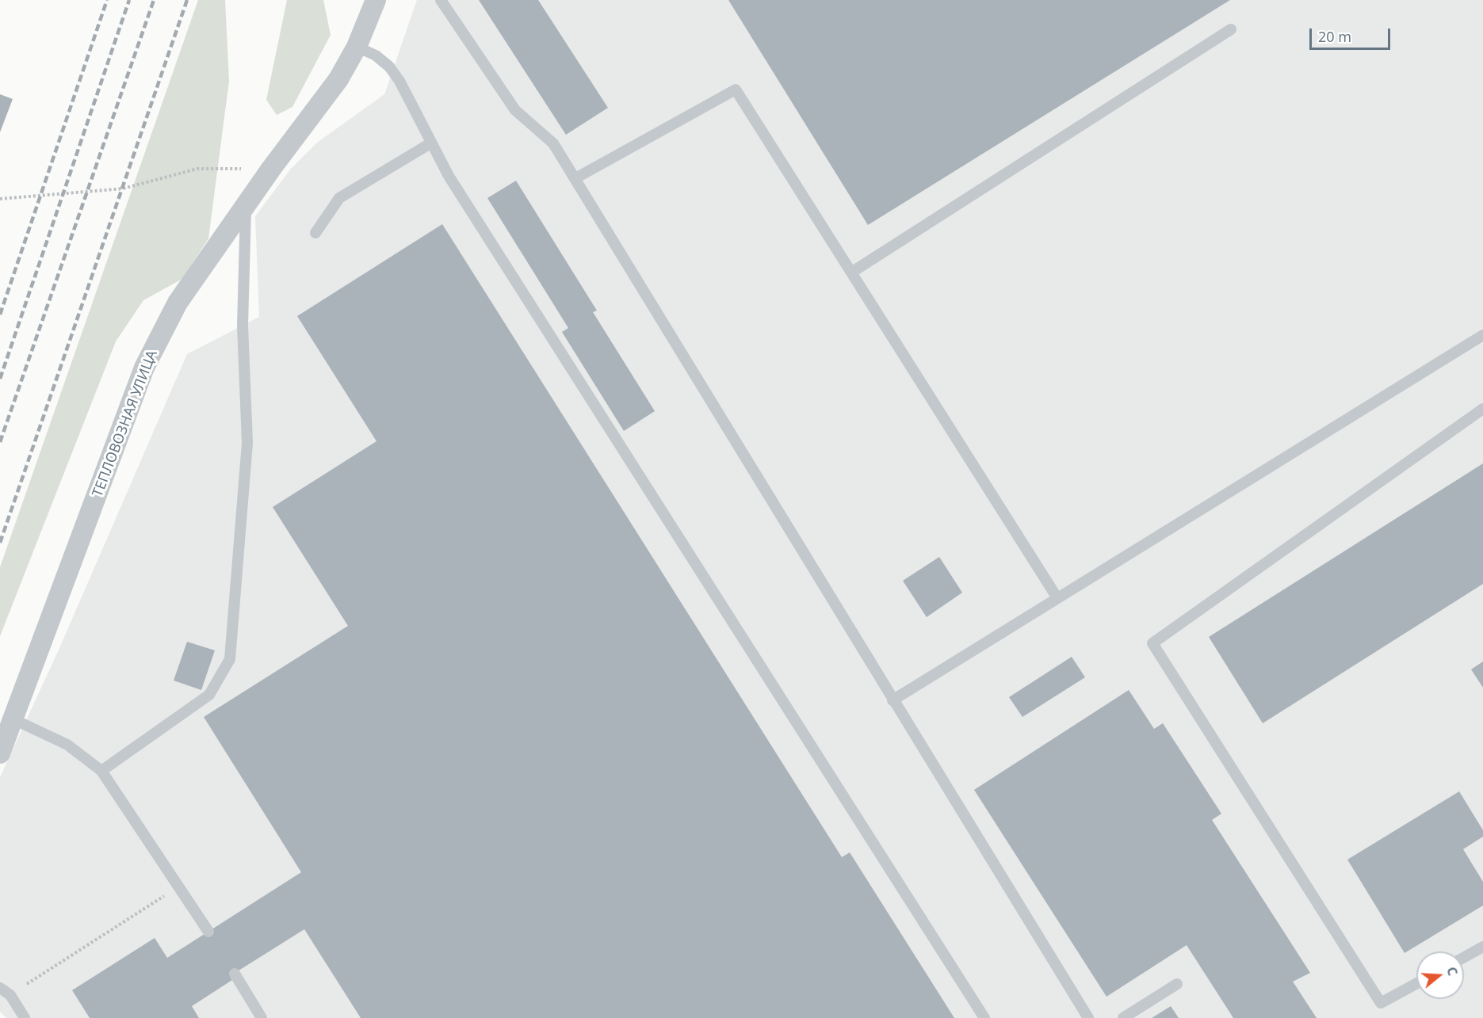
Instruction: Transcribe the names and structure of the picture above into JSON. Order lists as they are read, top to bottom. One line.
{"streets":{"street":["ТЕПЛОВОЗНАЯ УЛИЦА"]},"scale_bar":"20 m","north":"right"}
